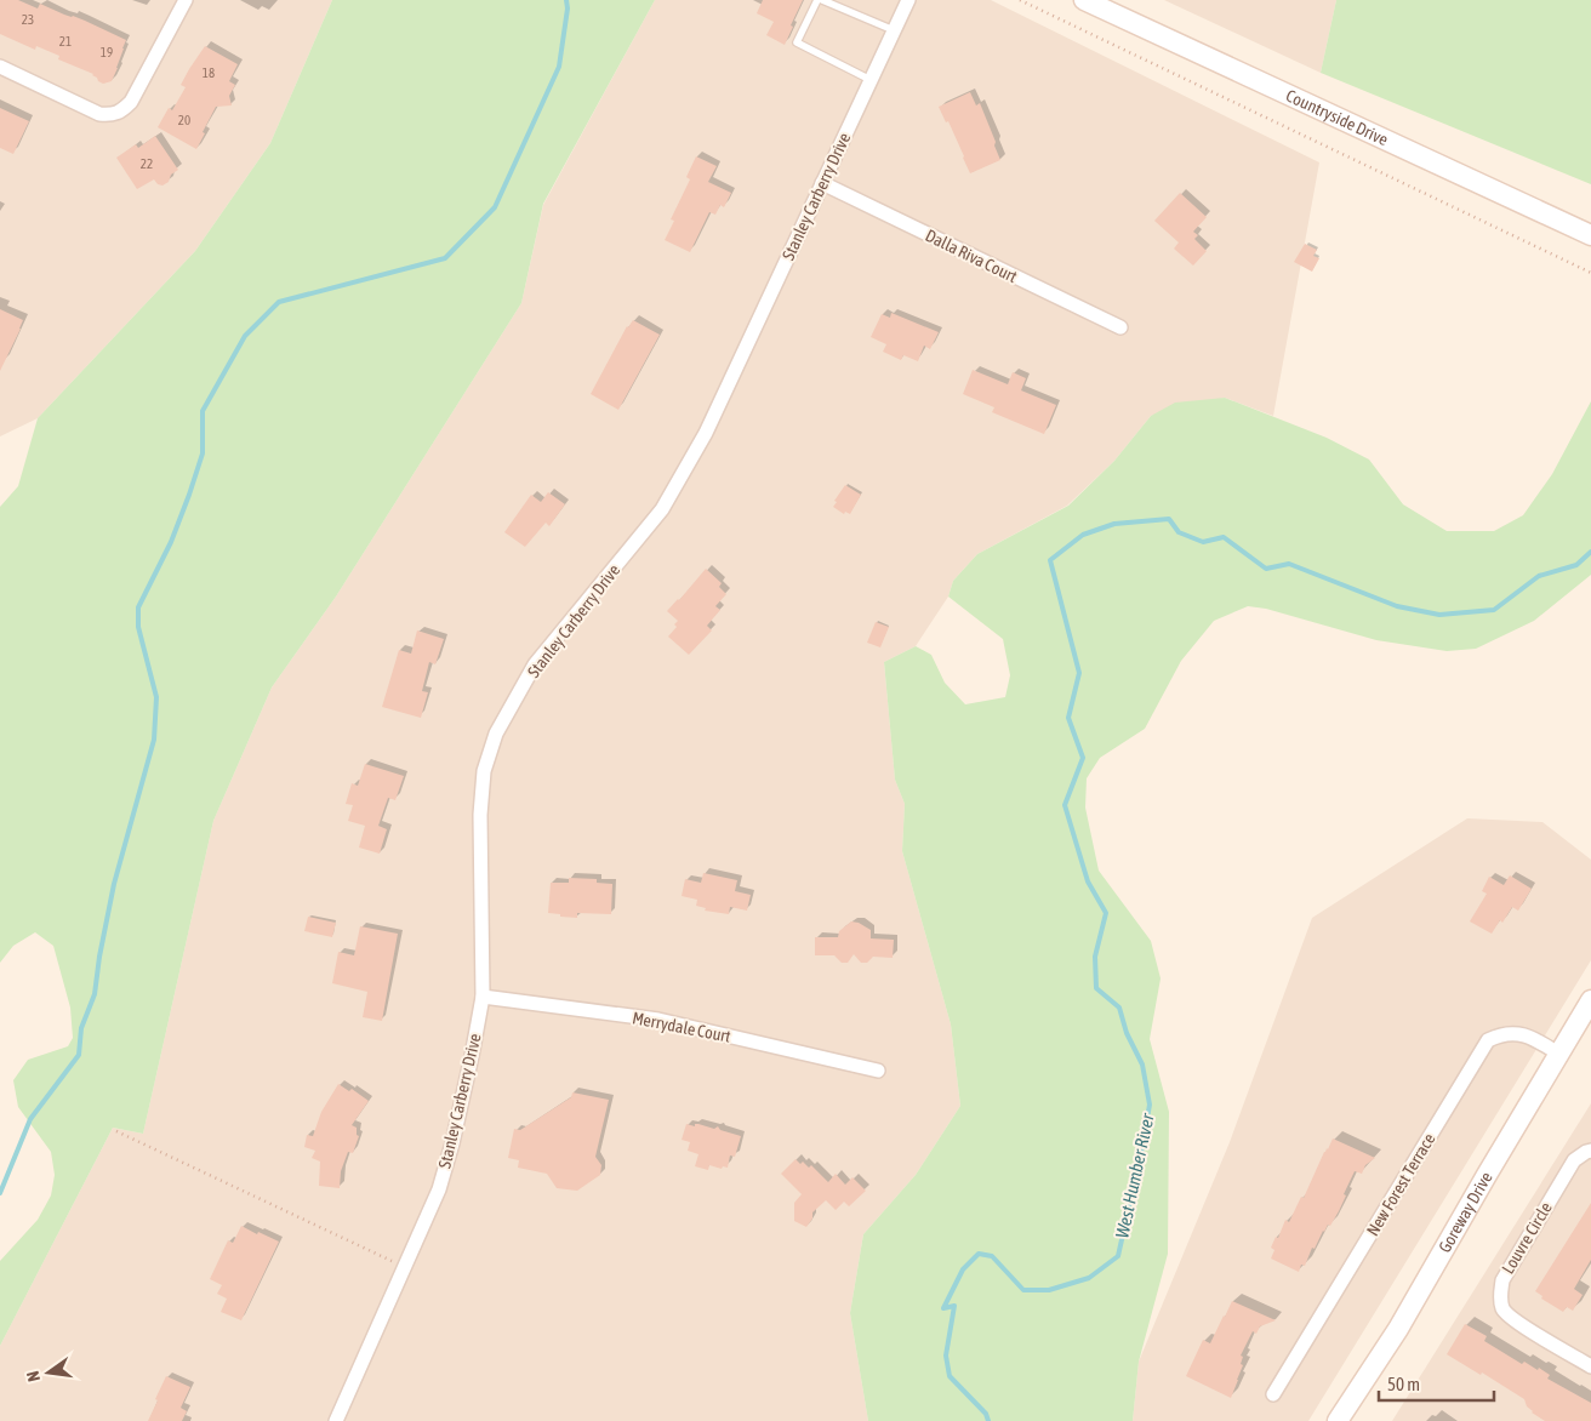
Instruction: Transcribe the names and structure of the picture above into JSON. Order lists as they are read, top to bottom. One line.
{"streets":{"main road":["Countryside Drive","Goreway Drive"],"street":["Stanley Carberry Drive","Dalla Riva Court","Merrydale Court","New Forest Terrace","Louvre Circle"]},"crossings":[["Stanley Carberry Drive","Dalla Riva Court"],["Stanley Carberry Drive","Merrydale Court"],["New Forest Terrace","Goreway Drive"]],"water":["West Humber River"],"house_numbers":["23","21","19","18","20","22"],"scale_bar":"50 m","north":"left"}
